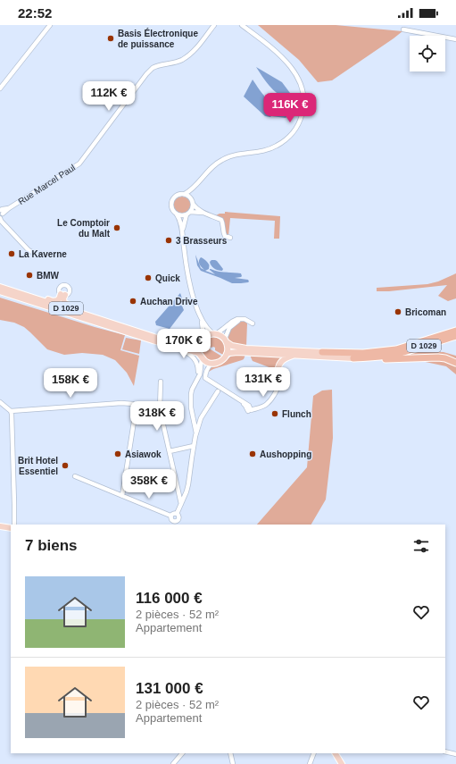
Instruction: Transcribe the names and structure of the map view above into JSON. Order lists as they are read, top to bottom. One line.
{"streets":{"highway":["D 1029"],"street":["Rue Marcel Paul"]},"places":["Basis Électronique de puissance","Le Comptoir du Malt","3 Brasseurs","La Kaverne","BMW","Quick","Auchan Drive","Bricoman","Flunch","Asiawok","Aushopping","Brit Hotel Essentiel"],"page":{"status":"22:52","price":["112K €","116K €","170K €","131K €","158K €","318K €","358K €"],"heading":"7 biens","list":[{"name":"116 000 €","note":"2 pièces · 52 m² · Appartement"},{"name":"131 000 €","note":"2 pièces · 52 m² · Appartement"}]}}
